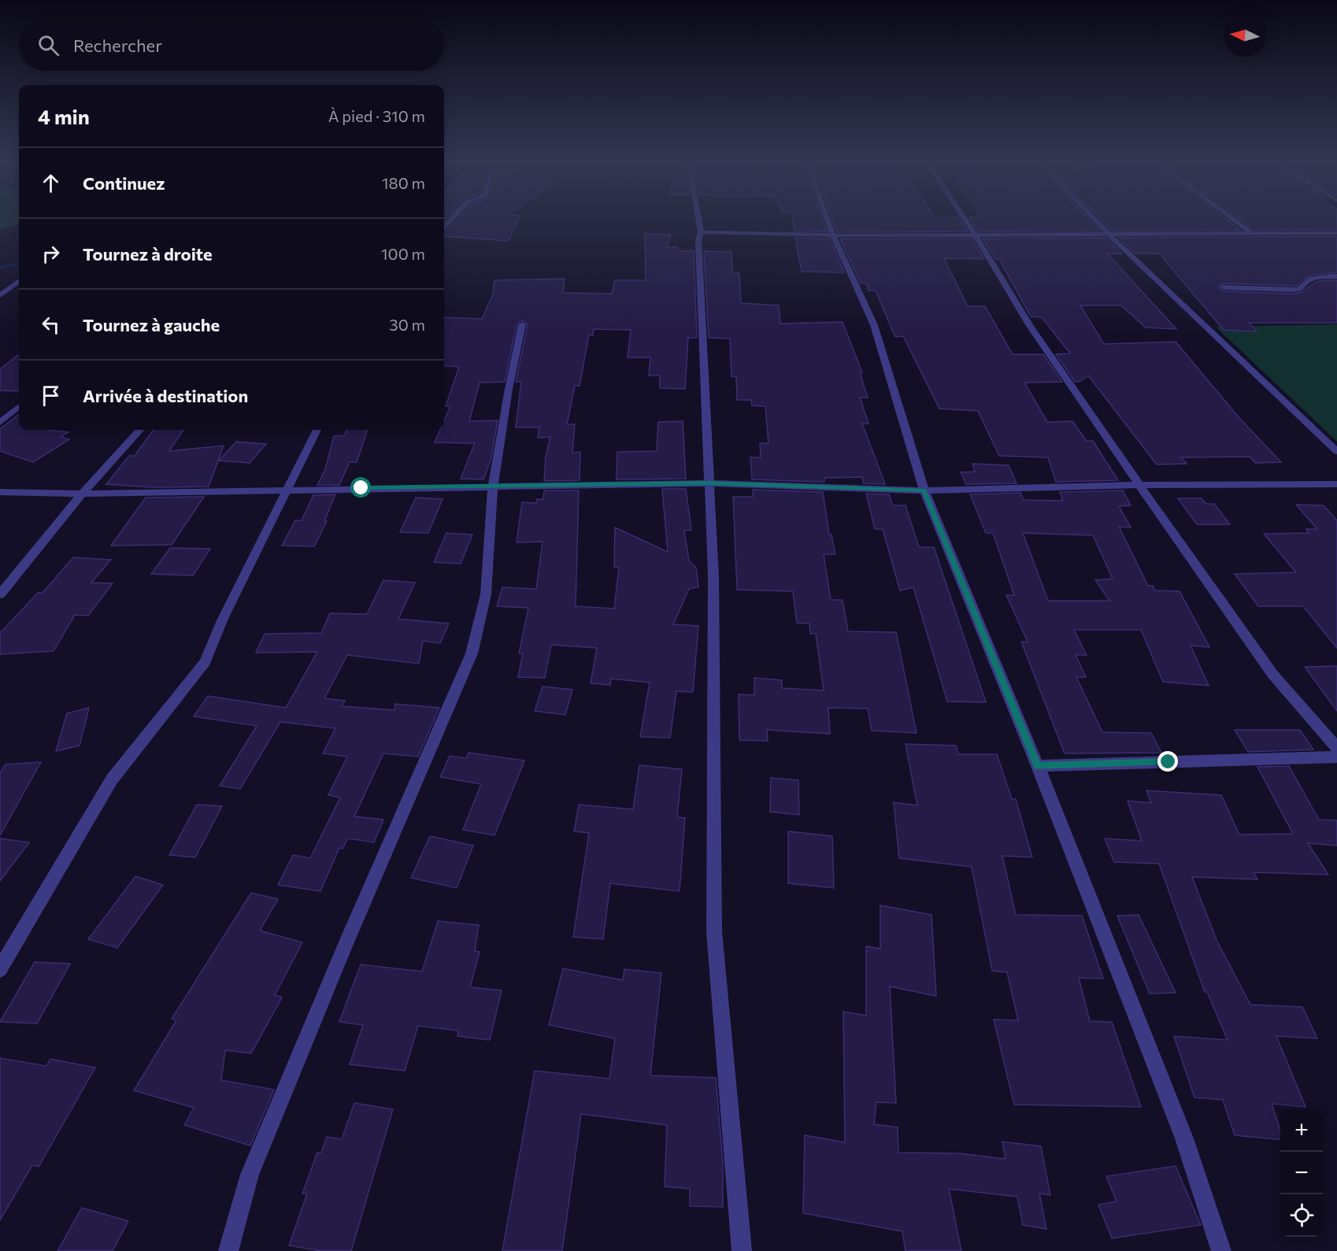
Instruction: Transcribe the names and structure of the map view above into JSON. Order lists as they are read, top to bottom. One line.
{"north":"left","page":{"search":"Rechercher","heading":["4 min","À pied · 310 m"],"list":[["Continuez","180 m"],["Tournez à droite","100 m"],["Tournez à gauche","30 m"],"Arrivée à destination"],"map_buttons":["+","−"]}}
